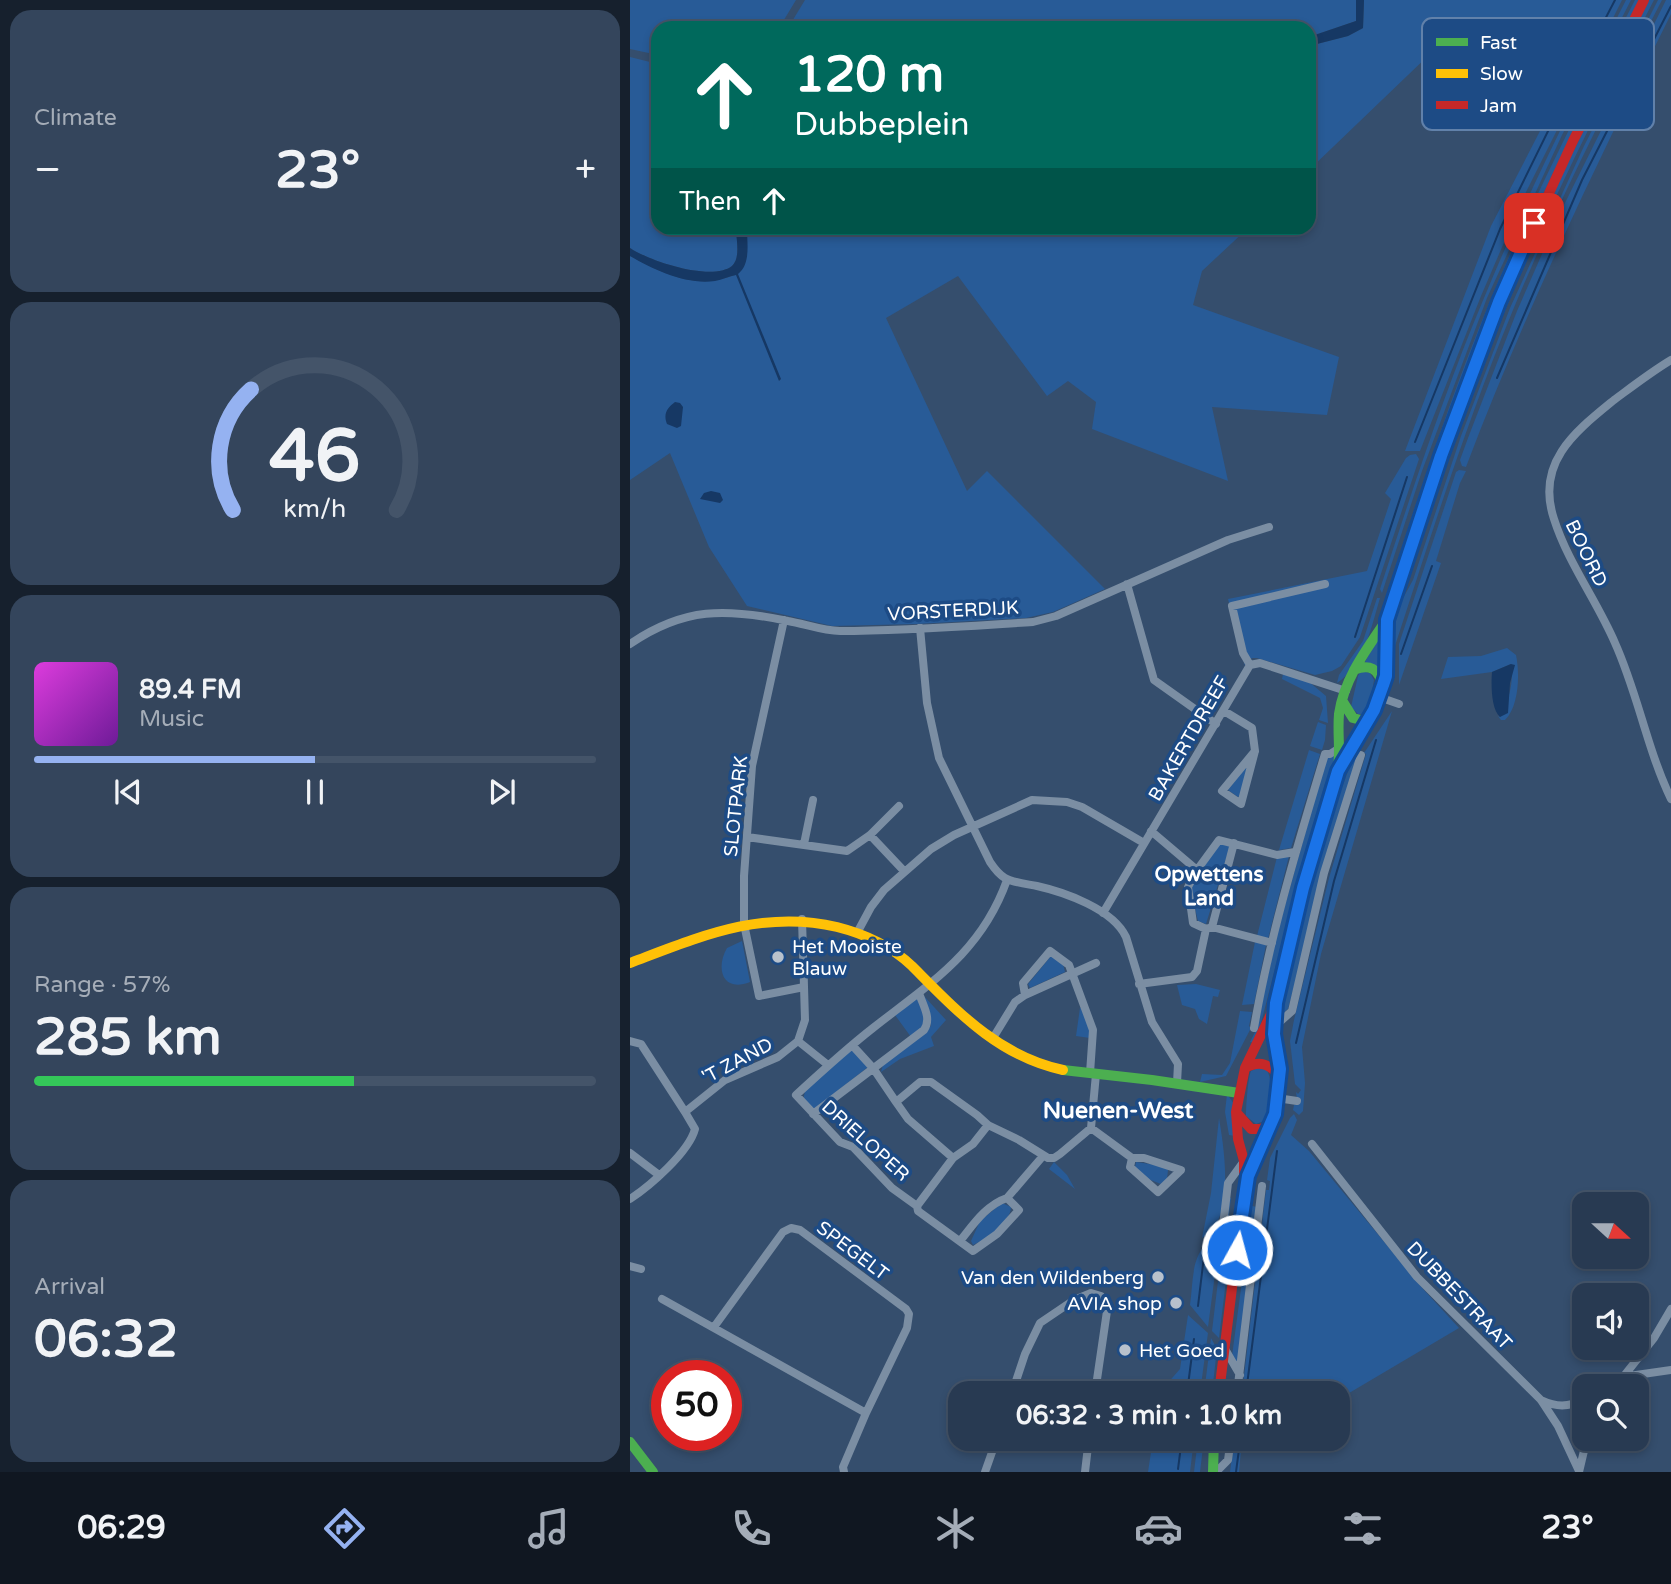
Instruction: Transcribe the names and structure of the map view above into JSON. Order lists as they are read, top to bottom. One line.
{"streets":{"street":["BOORD","VORSTERDIJK","BAKERTDREEF","SLOTPARK","'T ZAND","DRIELOPER","SPEGELT","DUBBESTRAAT"]},"crossings":[["VORSTERDIJK","SLOTPARK"]],"districts":["Opwettens Land","Nuenen-West"],"places":["Het Mooiste Blauw","Van den Wildenberg","AVIA shop","Het Goed"],"legend":["Fast","Slow","Jam"],"north":"right","page":{"tile":["Climate",["Range · 57%","285 km"],["Arrival","06:32"]],"turn":["120 m","Dubbeplein"],"heat":["−","23°","+"],"then":"Then","song":["89.4 FM","Music"],"limit":"50","trip":"06:32 · 3 min · 1.0 km","tabs":["06:29","23°"],"gauge":["46","km/h"]}}
